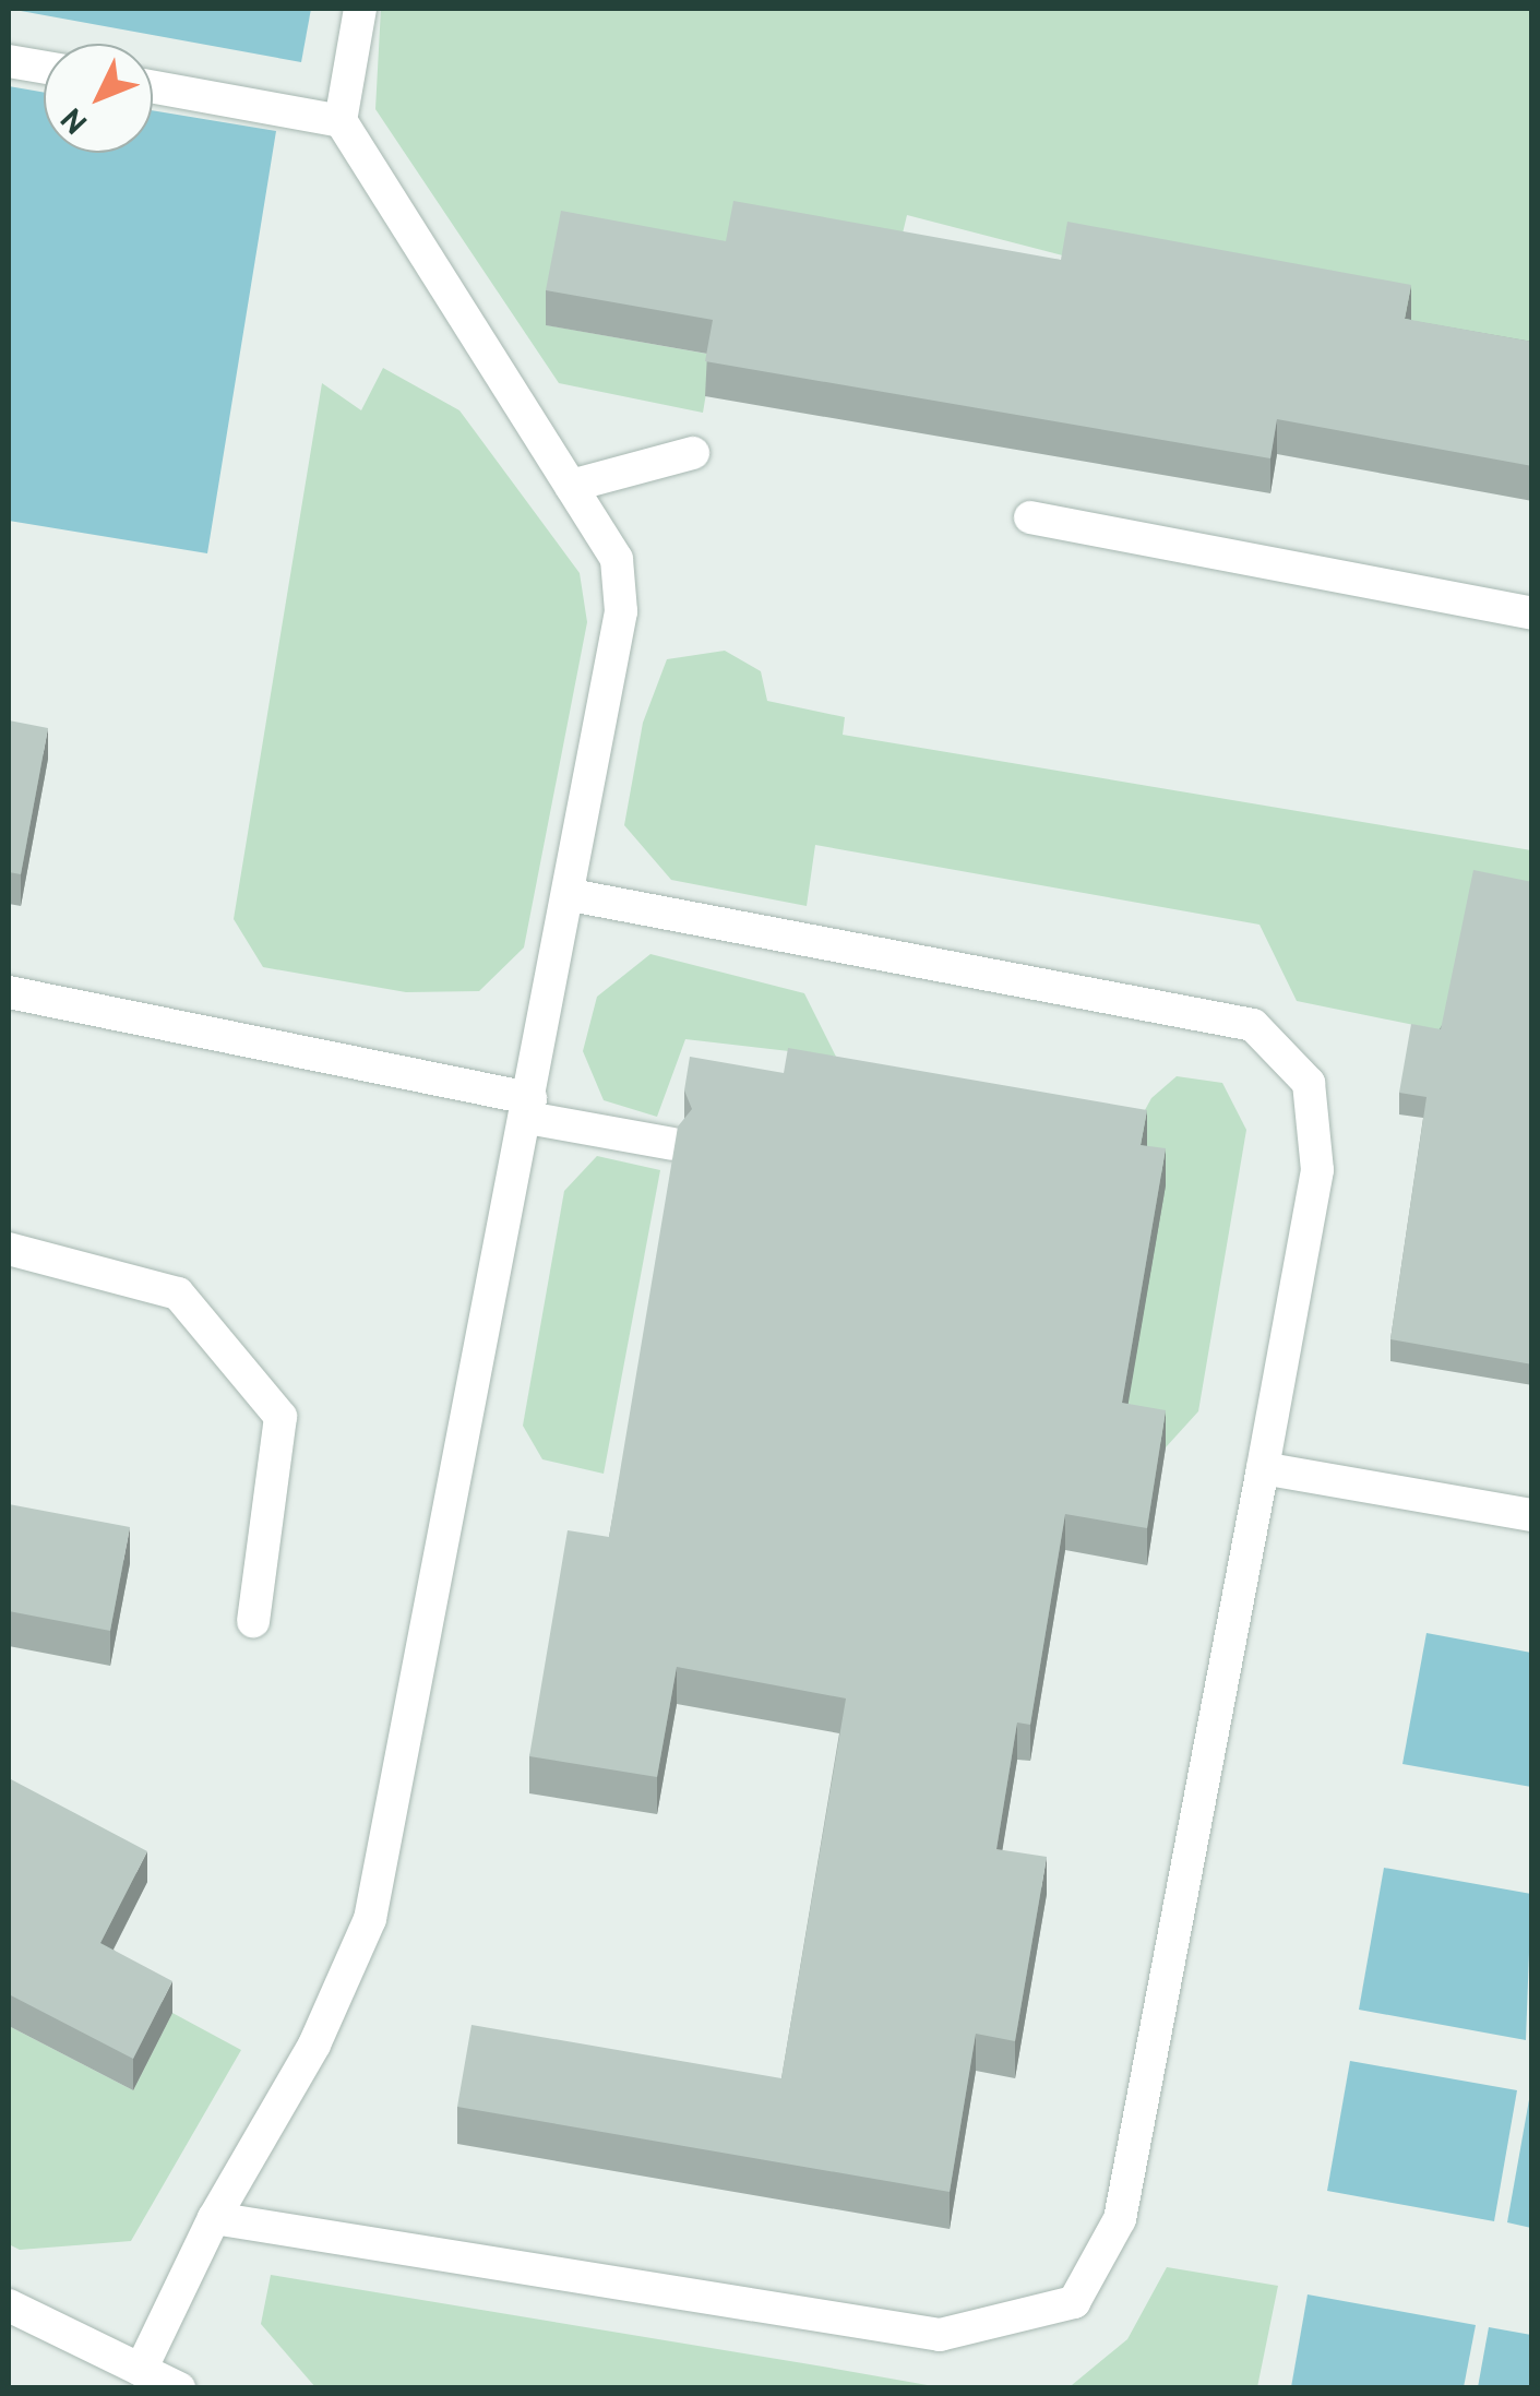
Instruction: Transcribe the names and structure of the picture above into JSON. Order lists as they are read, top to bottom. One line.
{"north":"bottom left"}
